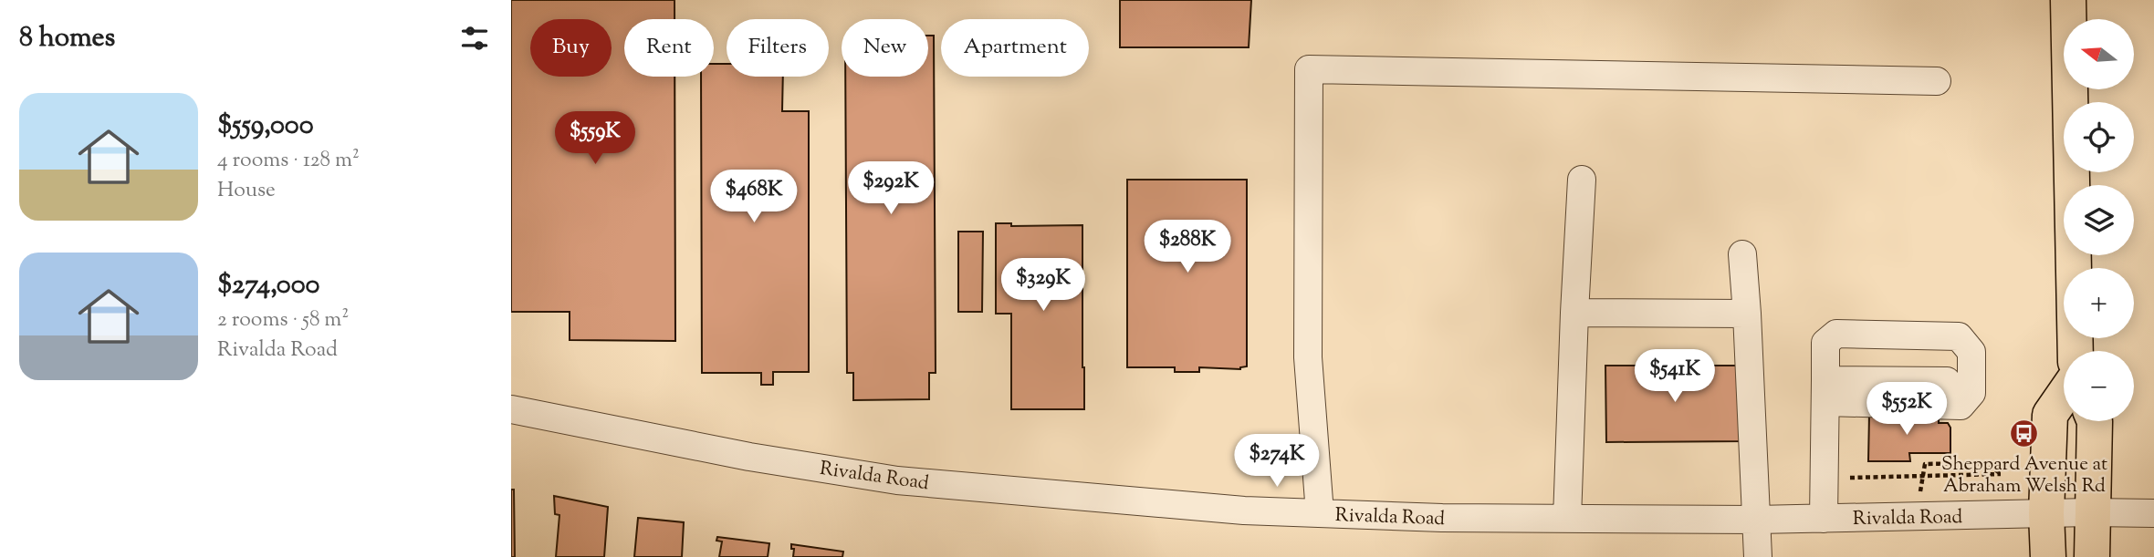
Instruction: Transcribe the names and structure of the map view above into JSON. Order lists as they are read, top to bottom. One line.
{"streets":{"street":["Rivalda Road"]},"places":{"bus stop":["Sheppard Avenue at Abraham Welsh Rd"]},"north":"left","page":{"heading":"8 homes","map_buttons":["+","−"],"chip":["Buy","Rent","Filters","New","Apartment"],"list":[{"name":"$559,000","note":"4 rooms · 128 m² · House"},{"name":"$274,000","note":"2 rooms · 58 m² · Rivalda Road"}],"price":["$559K","$292K","$468K","$288K","$329K","$541K","$552K","$274K"]}}
